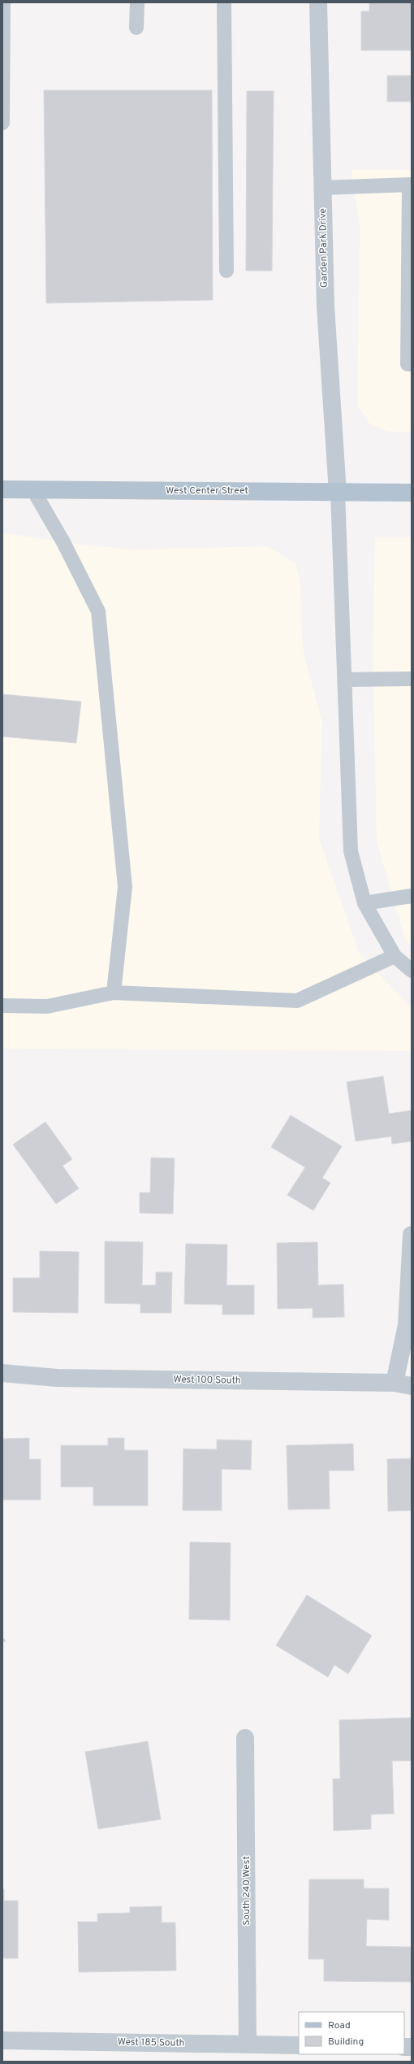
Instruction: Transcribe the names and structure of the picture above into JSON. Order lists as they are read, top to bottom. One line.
{"streets":{"main road":["West Center Street"],"street":["Garden Park Drive","West 100 South","South 240 West","West 185 South"]},"crossings":[["Garden Park Drive","West Center Street"],["South 240 West","West 185 South"]],"legend":["Road","Building"]}
